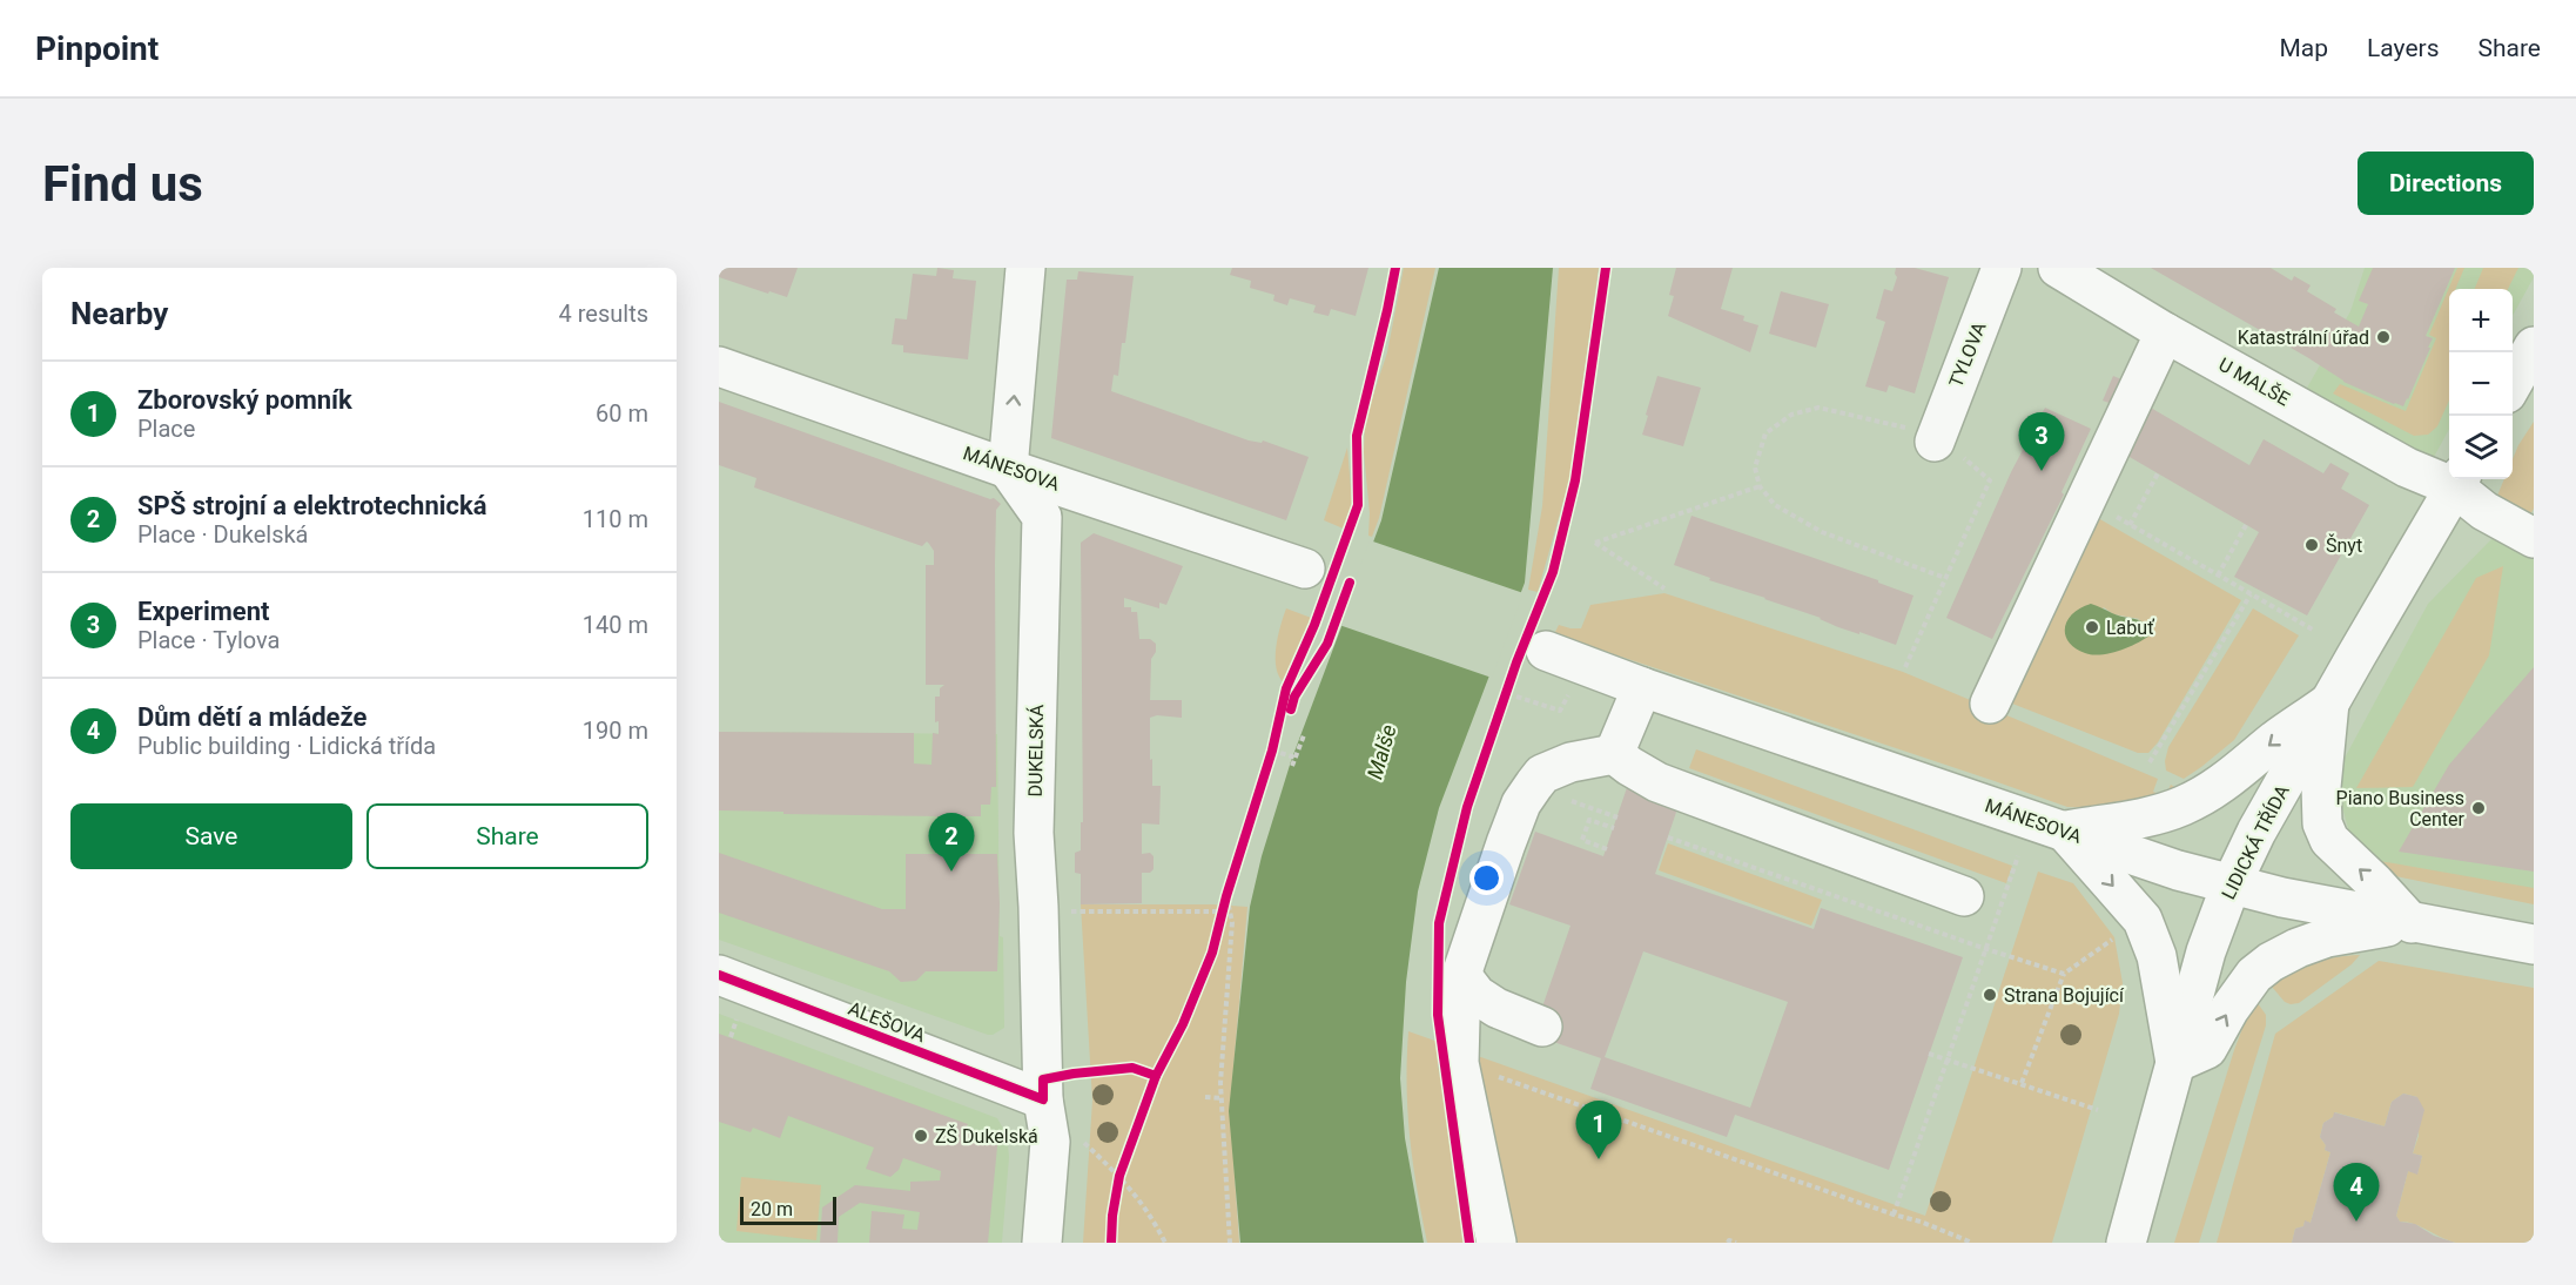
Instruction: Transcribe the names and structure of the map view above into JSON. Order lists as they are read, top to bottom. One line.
{"streets":{"street":["TYLOVA","U MALŠE","MÁNESOVA","DUKELSKÁ","LIDICKÁ TŘÍDA","ALEŠOVA"]},"crossings":[["U MALŠE","LIDICKÁ TŘÍDA"],["MÁNESOVA","DUKELSKÁ"],["MÁNESOVA","LIDICKÁ TŘÍDA"],["DUKELSKÁ","ALEŠOVA"]],"water":["Malše"],"places":["Katastrální úřad","Šnyt","Labuť","Piano Business Center","Strana Bojující","ZŠ Dukelská"],"scale_bar":"20 m","page":{"header":"Pinpoint","nav":["Map","Layers","Share"],"buttons":["Directions",["Save","Share"]],"title":"Find us","heading":["Nearby","4 results"],"map_buttons":["+","−"],"list":[{"mark":"1","name":"Zborovský pomník","note":"Place","value":"60 m"},{"mark":"2","name":"SPŠ strojní a elektrotechnická","note":"Place · Dukelská","value":"110 m"},{"mark":"3","name":"Experiment","note":"Place · Tylova","value":"140 m"},{"mark":"4","name":"Dům dětí a mládeže","note":"Public building · Lidická třída","value":"190 m"}],"pins":["3","2","1","4"],"scale":"20 m"}}
